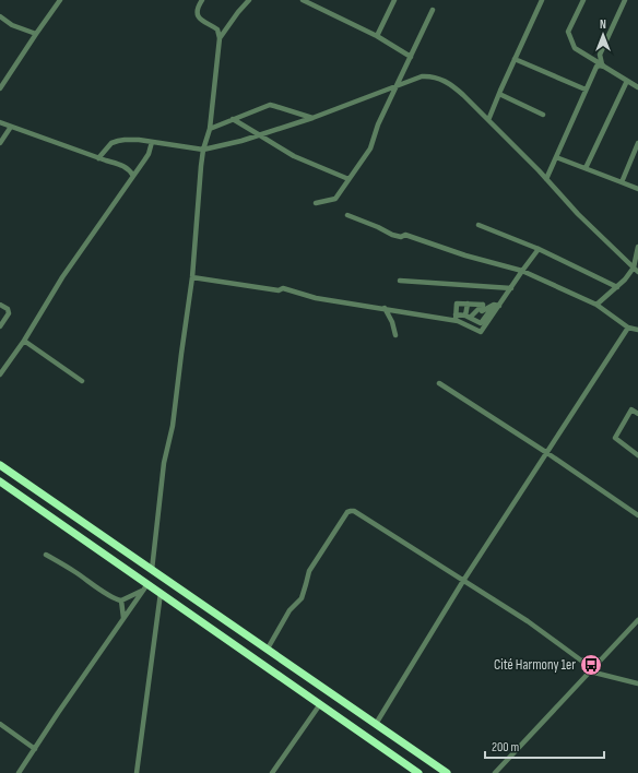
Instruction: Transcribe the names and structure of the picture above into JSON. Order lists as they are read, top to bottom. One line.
{"places":{"bus stop":["Cité Harmony 1er"]},"scale_bar":"200 m","north":"top"}
